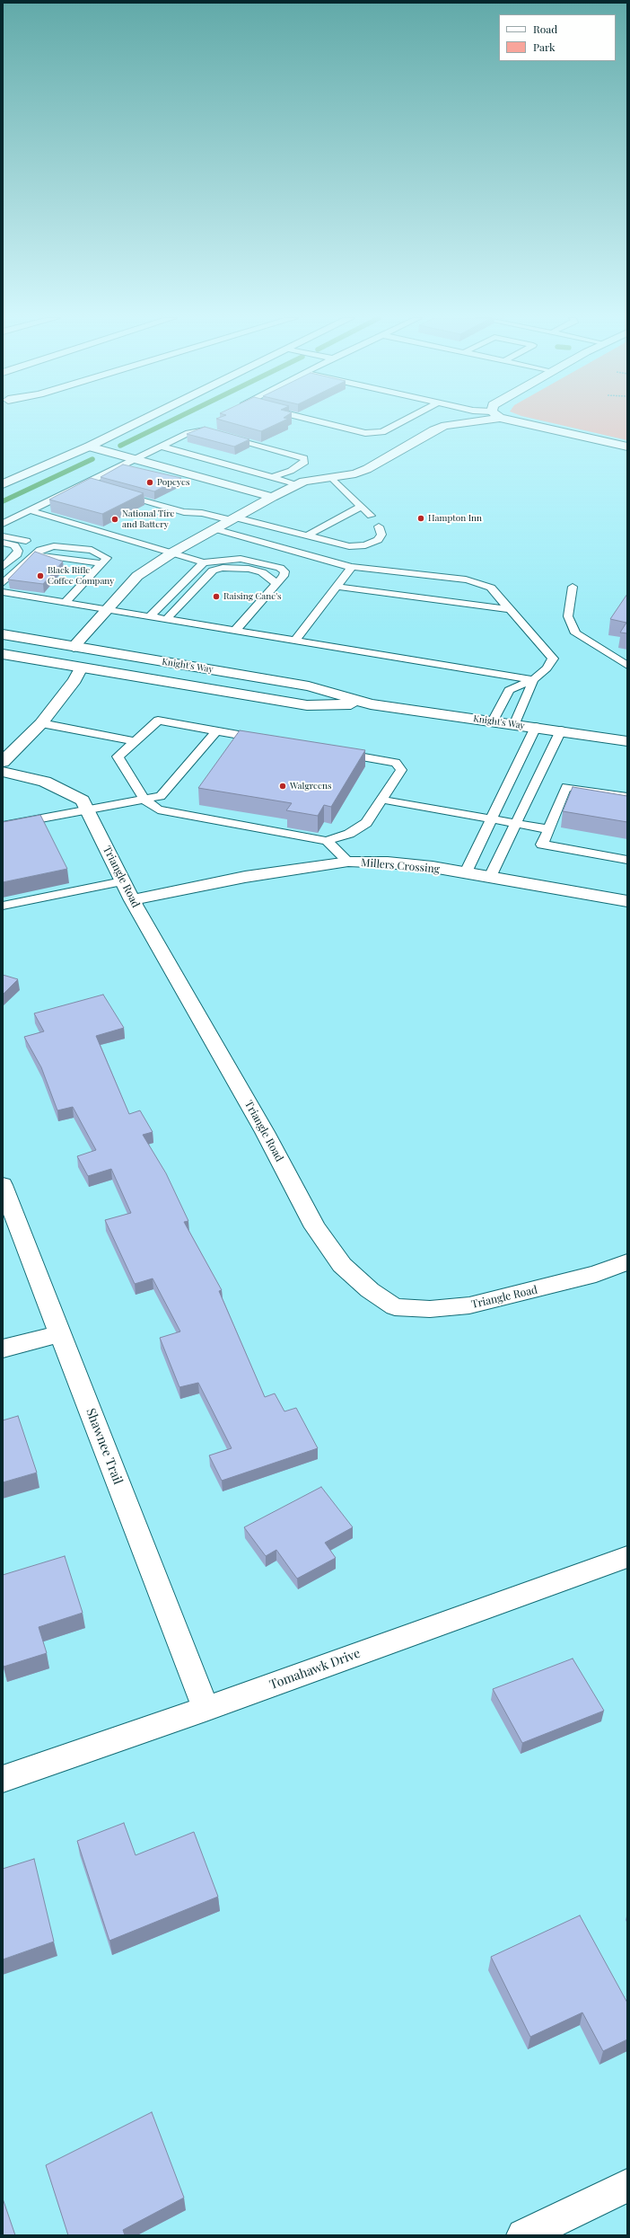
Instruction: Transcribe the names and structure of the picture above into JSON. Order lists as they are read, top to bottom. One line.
{"streets":{"main road":["Knight's Way","Millers Crossing","Triangle Road","Shawnee Trail","Tomahawk Drive"]},"crossings":[["Millers Crossing","Triangle Road"],["Shawnee Trail","Tomahawk Drive"]],"places":["Popeyes","Hampton Inn","National Tire and Battery","Black Rifle Coffee Company","Raising Cane's","Walgreens"],"legend":["Road","Park"]}
